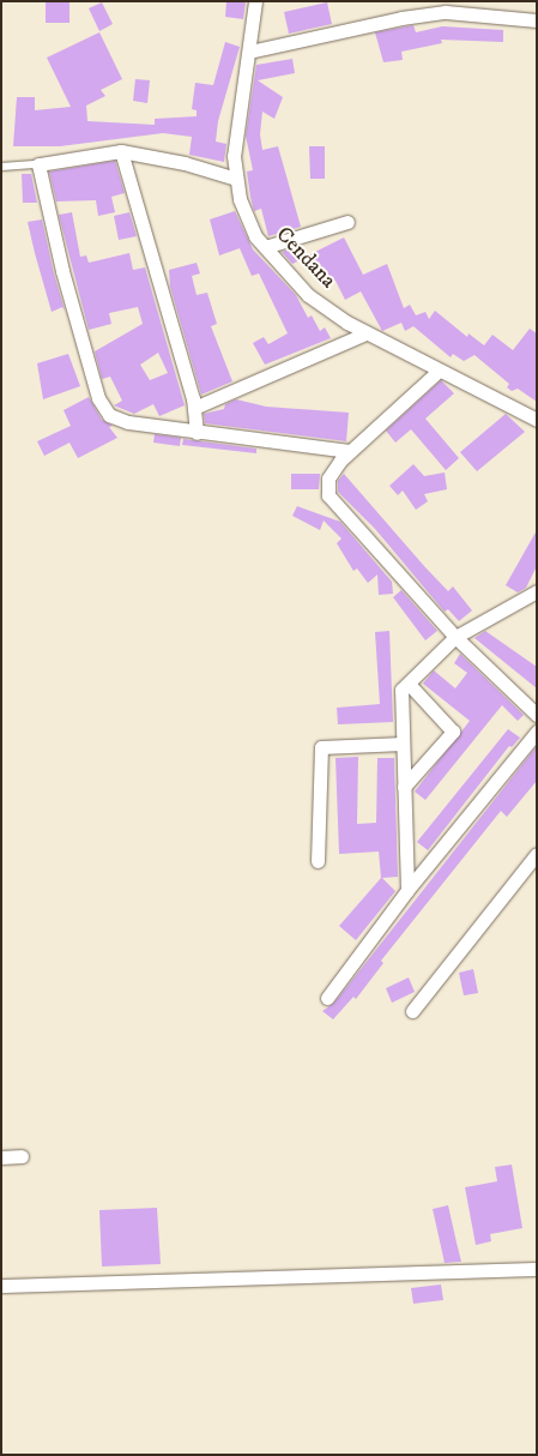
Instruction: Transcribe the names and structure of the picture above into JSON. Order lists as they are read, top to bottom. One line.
{"streets":{"street":["Cendana"]}}
